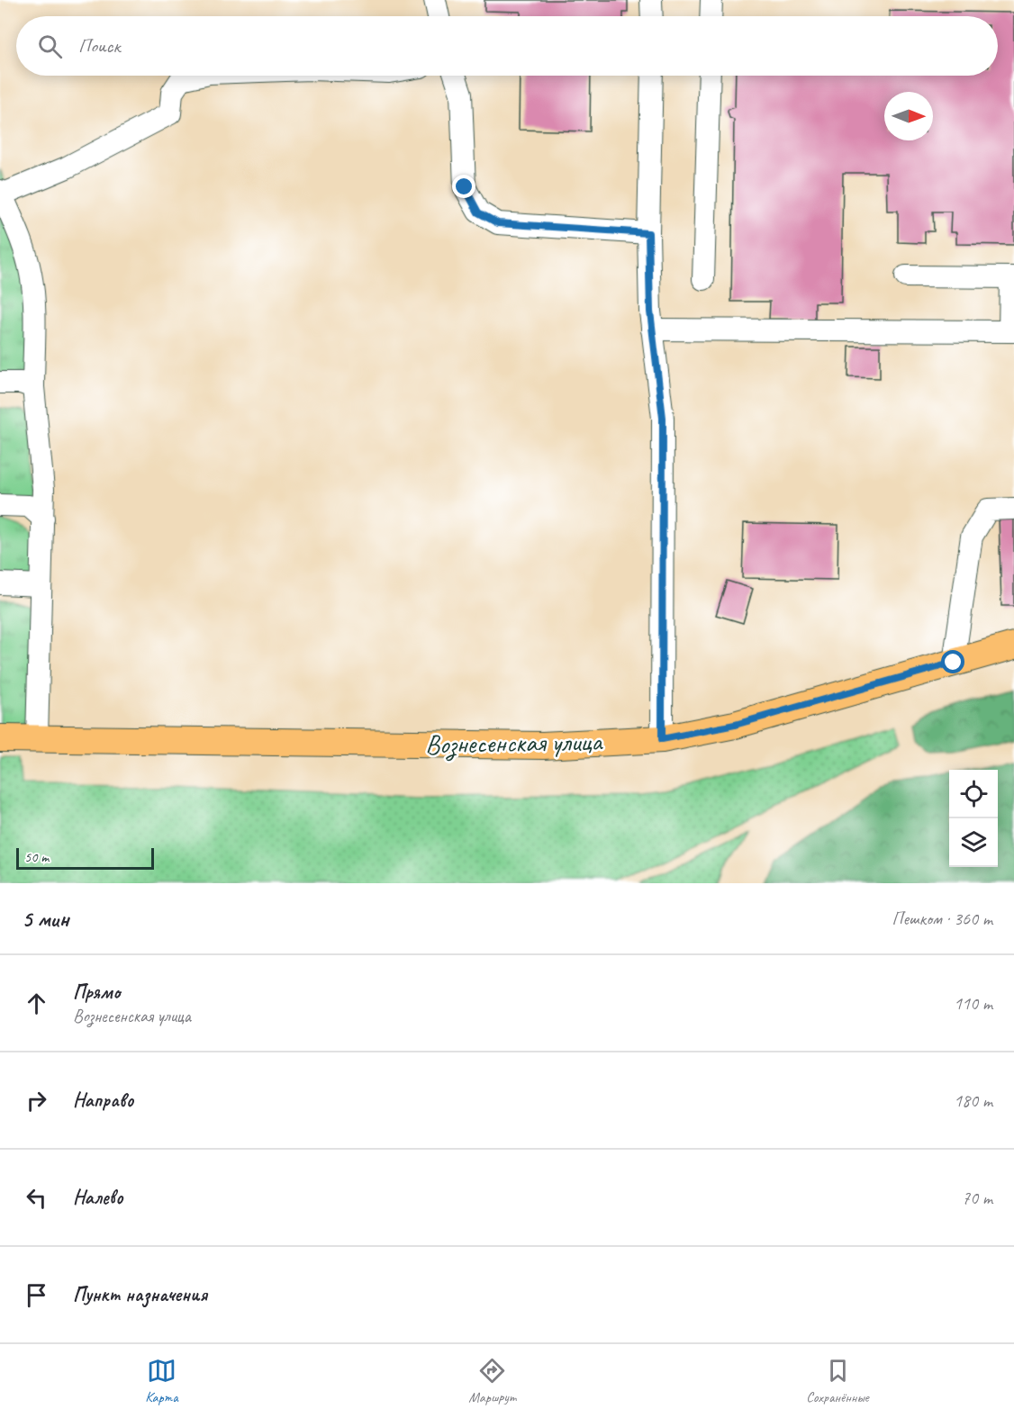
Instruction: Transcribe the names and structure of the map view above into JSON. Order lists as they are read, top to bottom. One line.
{"streets":{"main road":["Вознесенская улица"]},"scale_bar":"50 m","north":"right","page":{"search":"Поиск","scale":"50 m","heading":["5 мин","Пешком · 360 m"],"list":[["Прямо","Вознесенская улица","110 m"],["Направо","180 m"],["Налево","70 m"],"Пункт назначения"],"nav":["Карта","Маршрут","Сохранённые"]}}
